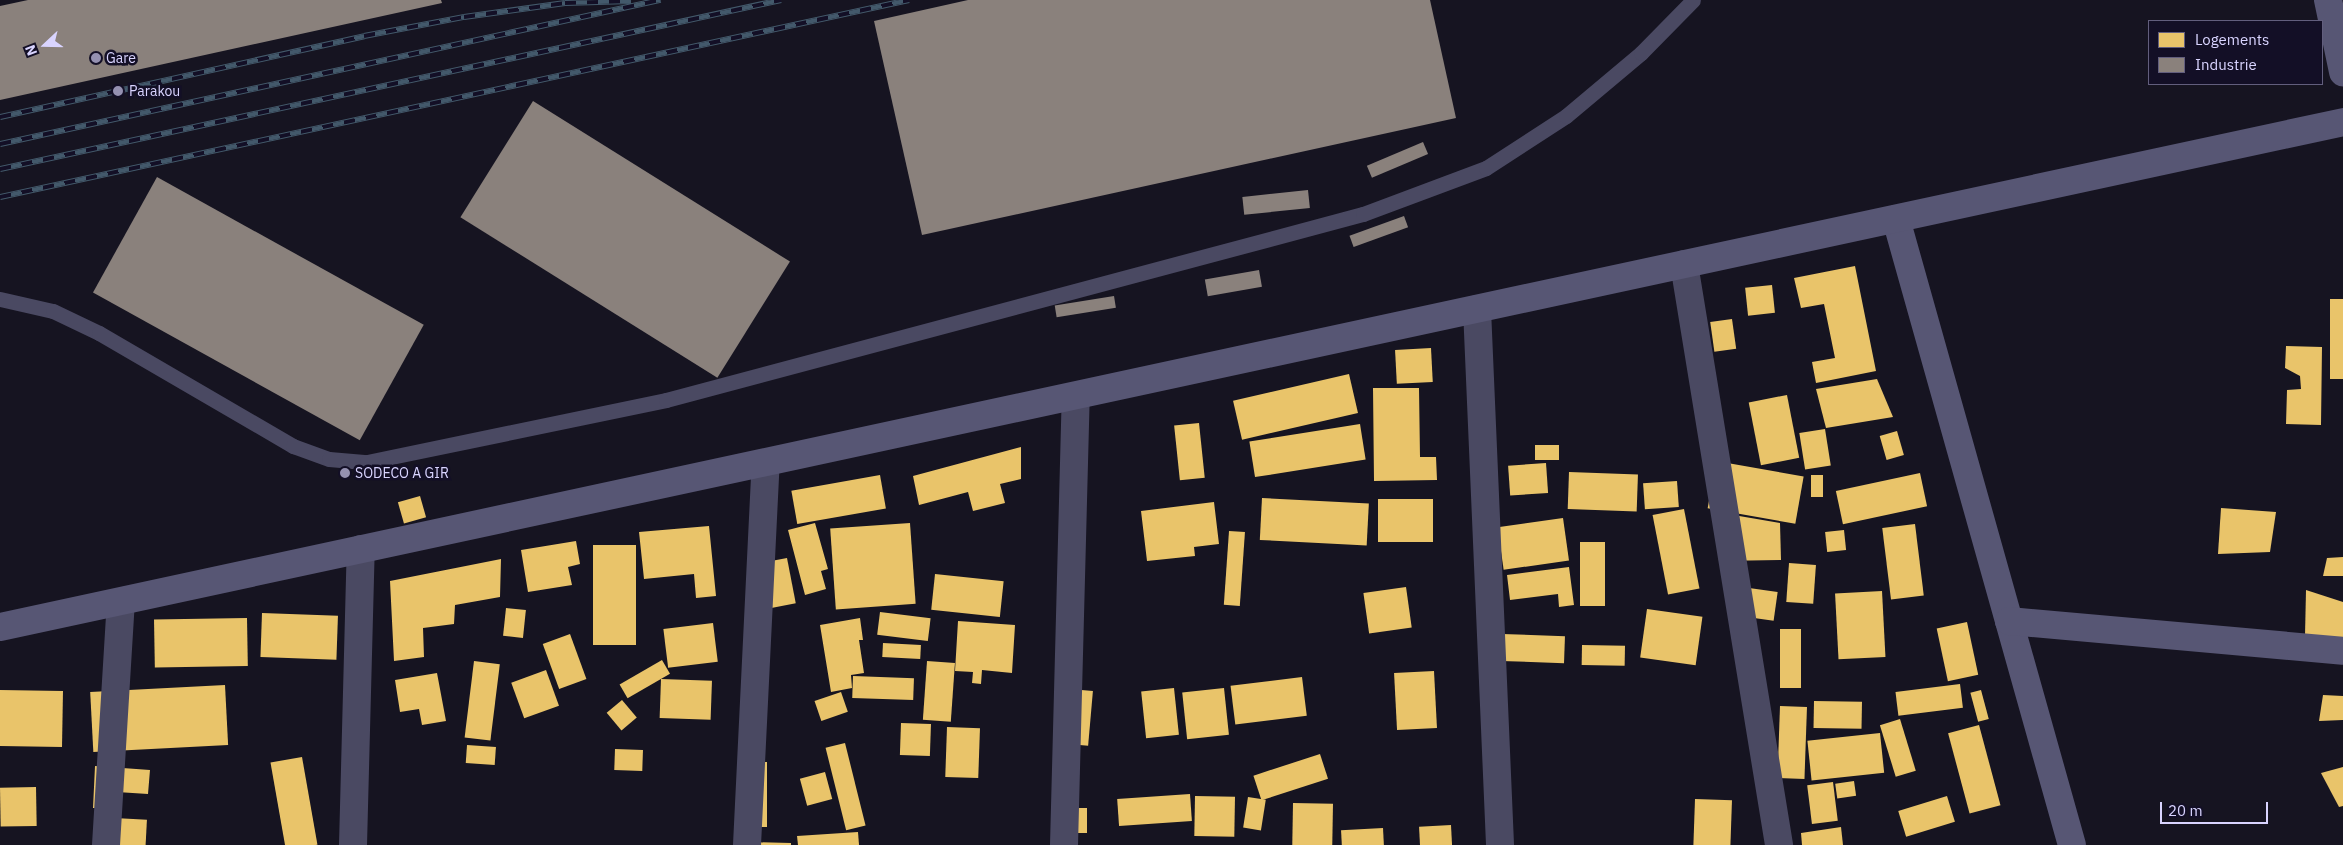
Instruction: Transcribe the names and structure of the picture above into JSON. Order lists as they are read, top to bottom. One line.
{"places":["Gare","Parakou","SODECO A GIR"],"legend":["Logements","Industrie"],"scale_bar":"20 m","north":"left"}
